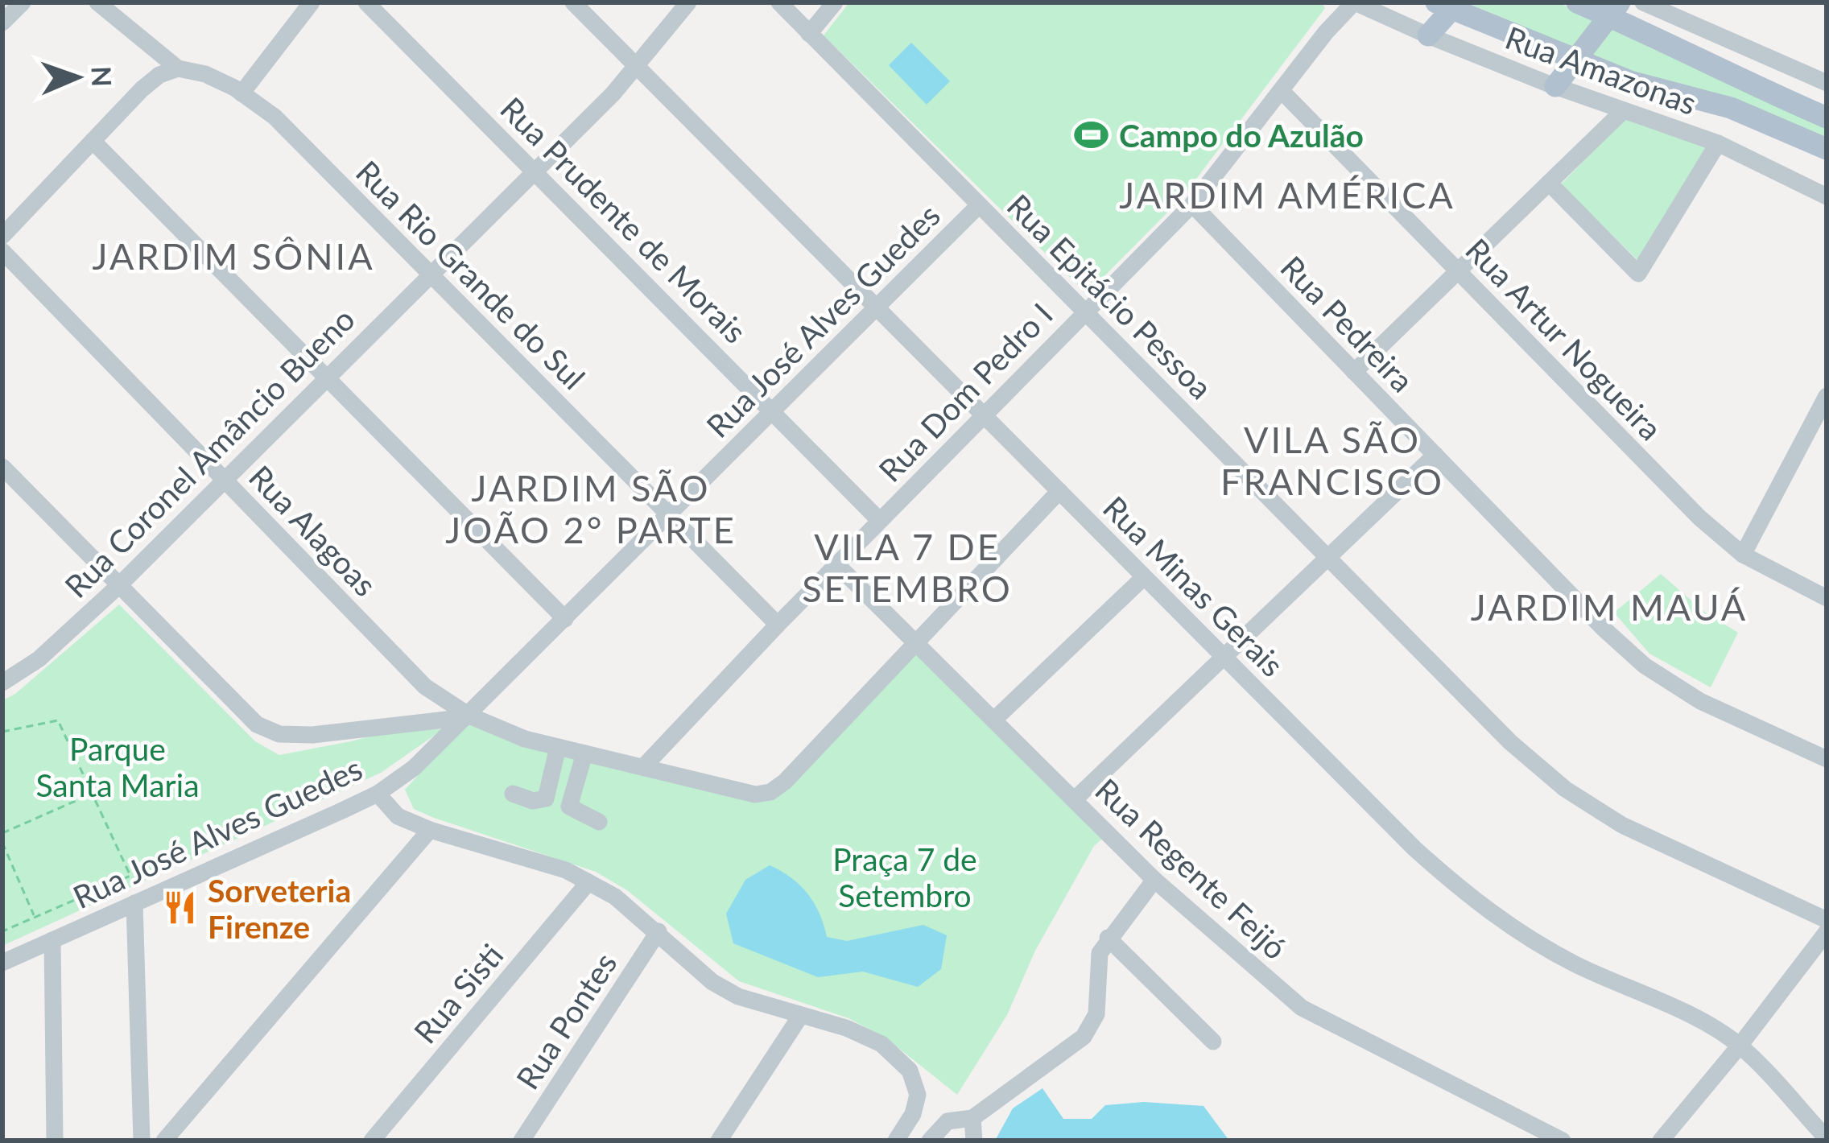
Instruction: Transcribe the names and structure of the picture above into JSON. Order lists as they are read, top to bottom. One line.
{"streets":{"street":["Rua Amazonas","Rua Prudente de Morais","Rua Rio Grande do Sul","Rua Epitácio Pessoa","Rua José Alves Guedes","Rua Pedreira","Rua Artur Nogueira","Rua Dom Pedro I","Rua Coronel Amâncio Bueno","Rua Alagoas","Rua Minas Gerais","Rua Regente Feijó","Rua Sisti","Rua Pontes"]},"crossings":[["Rua Amazonas","Rua Dom Pedro I"],["Rua Prudente de Morais","Rua José Alves Guedes"],["Rua Prudente de Morais","Rua Dom Pedro I"],["Rua Prudente de Morais","Rua Coronel Amâncio Bueno"],["Rua Rio Grande do Sul","Rua José Alves Guedes"],["Rua Rio Grande do Sul","Rua Dom Pedro I"],["Rua Rio Grande do Sul","Rua Coronel Amâncio Bueno"],["Rua Epitácio Pessoa","Rua José Alves Guedes"],["Rua Epitácio Pessoa","Rua Dom Pedro I"],["Rua José Alves Guedes","Rua Alagoas"],["Rua José Alves Guedes","Rua Minas Gerais"],["Rua Pedreira","Rua Dom Pedro I"],["Rua Artur Nogueira","Rua Dom Pedro I"],["Rua Dom Pedro I","Rua Alagoas"],["Rua Dom Pedro I","Rua Minas Gerais"],["Rua Dom Pedro I","Rua Regente Feijó"],["Rua Coronel Amâncio Bueno","Rua Alagoas"],["Rua Coronel Amâncio Bueno","Rua Minas Gerais"],["Rua Alagoas","Rua Regente Feijó"]],"districts":["JARDIM AMÉRICA","JARDIM SÔNIA","VILA SÃO FRANCISCO","JARDIM SÃO JOÃO 2° PARTE","VILA 7 DE SETEMBRO","JARDIM MAUÁ"],"parks":["Parque Santa Maria","Praça 7 de Setembro"],"places":{"sports":["Campo do Azulão"],"restaurant":["Sorveteria Firenze"]},"north":"right"}
